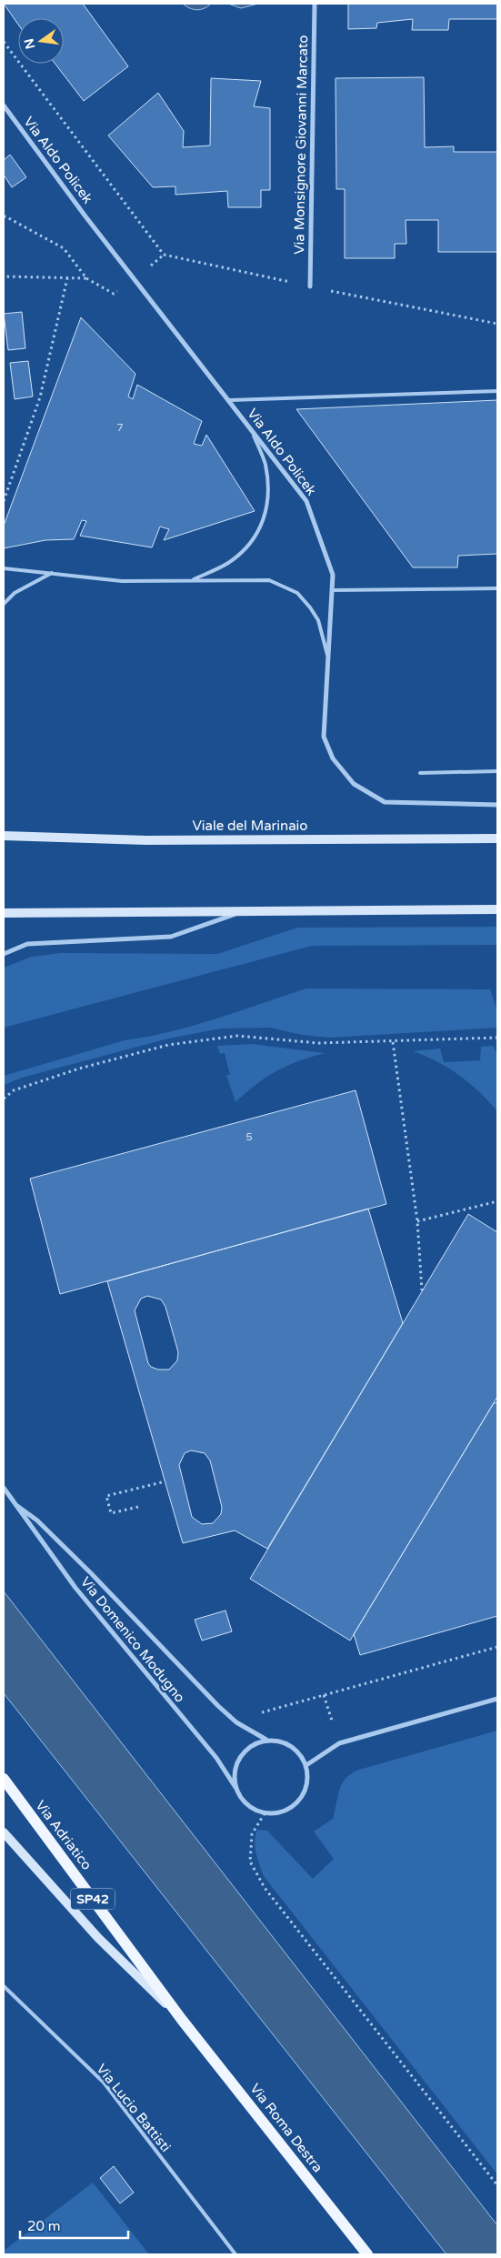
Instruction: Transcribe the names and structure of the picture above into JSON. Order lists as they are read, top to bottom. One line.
{"streets":{"main road":["Via Adriatico","SP42","Via Roma Destra"],"street":["Via Monsignore Giovanni Marcato","Via Aldo Policek","Viale del Marinaio","Via Domenico Modugno"],"lane":["Via Lucio Battisti"]},"crossings":[["Via Adriatico","SP42"],["Via Adriatico","Via Roma Destra"],["SP42","Via Roma Destra"]],"house_numbers":["7","5"],"scale_bar":"20 m","north":"left"}
